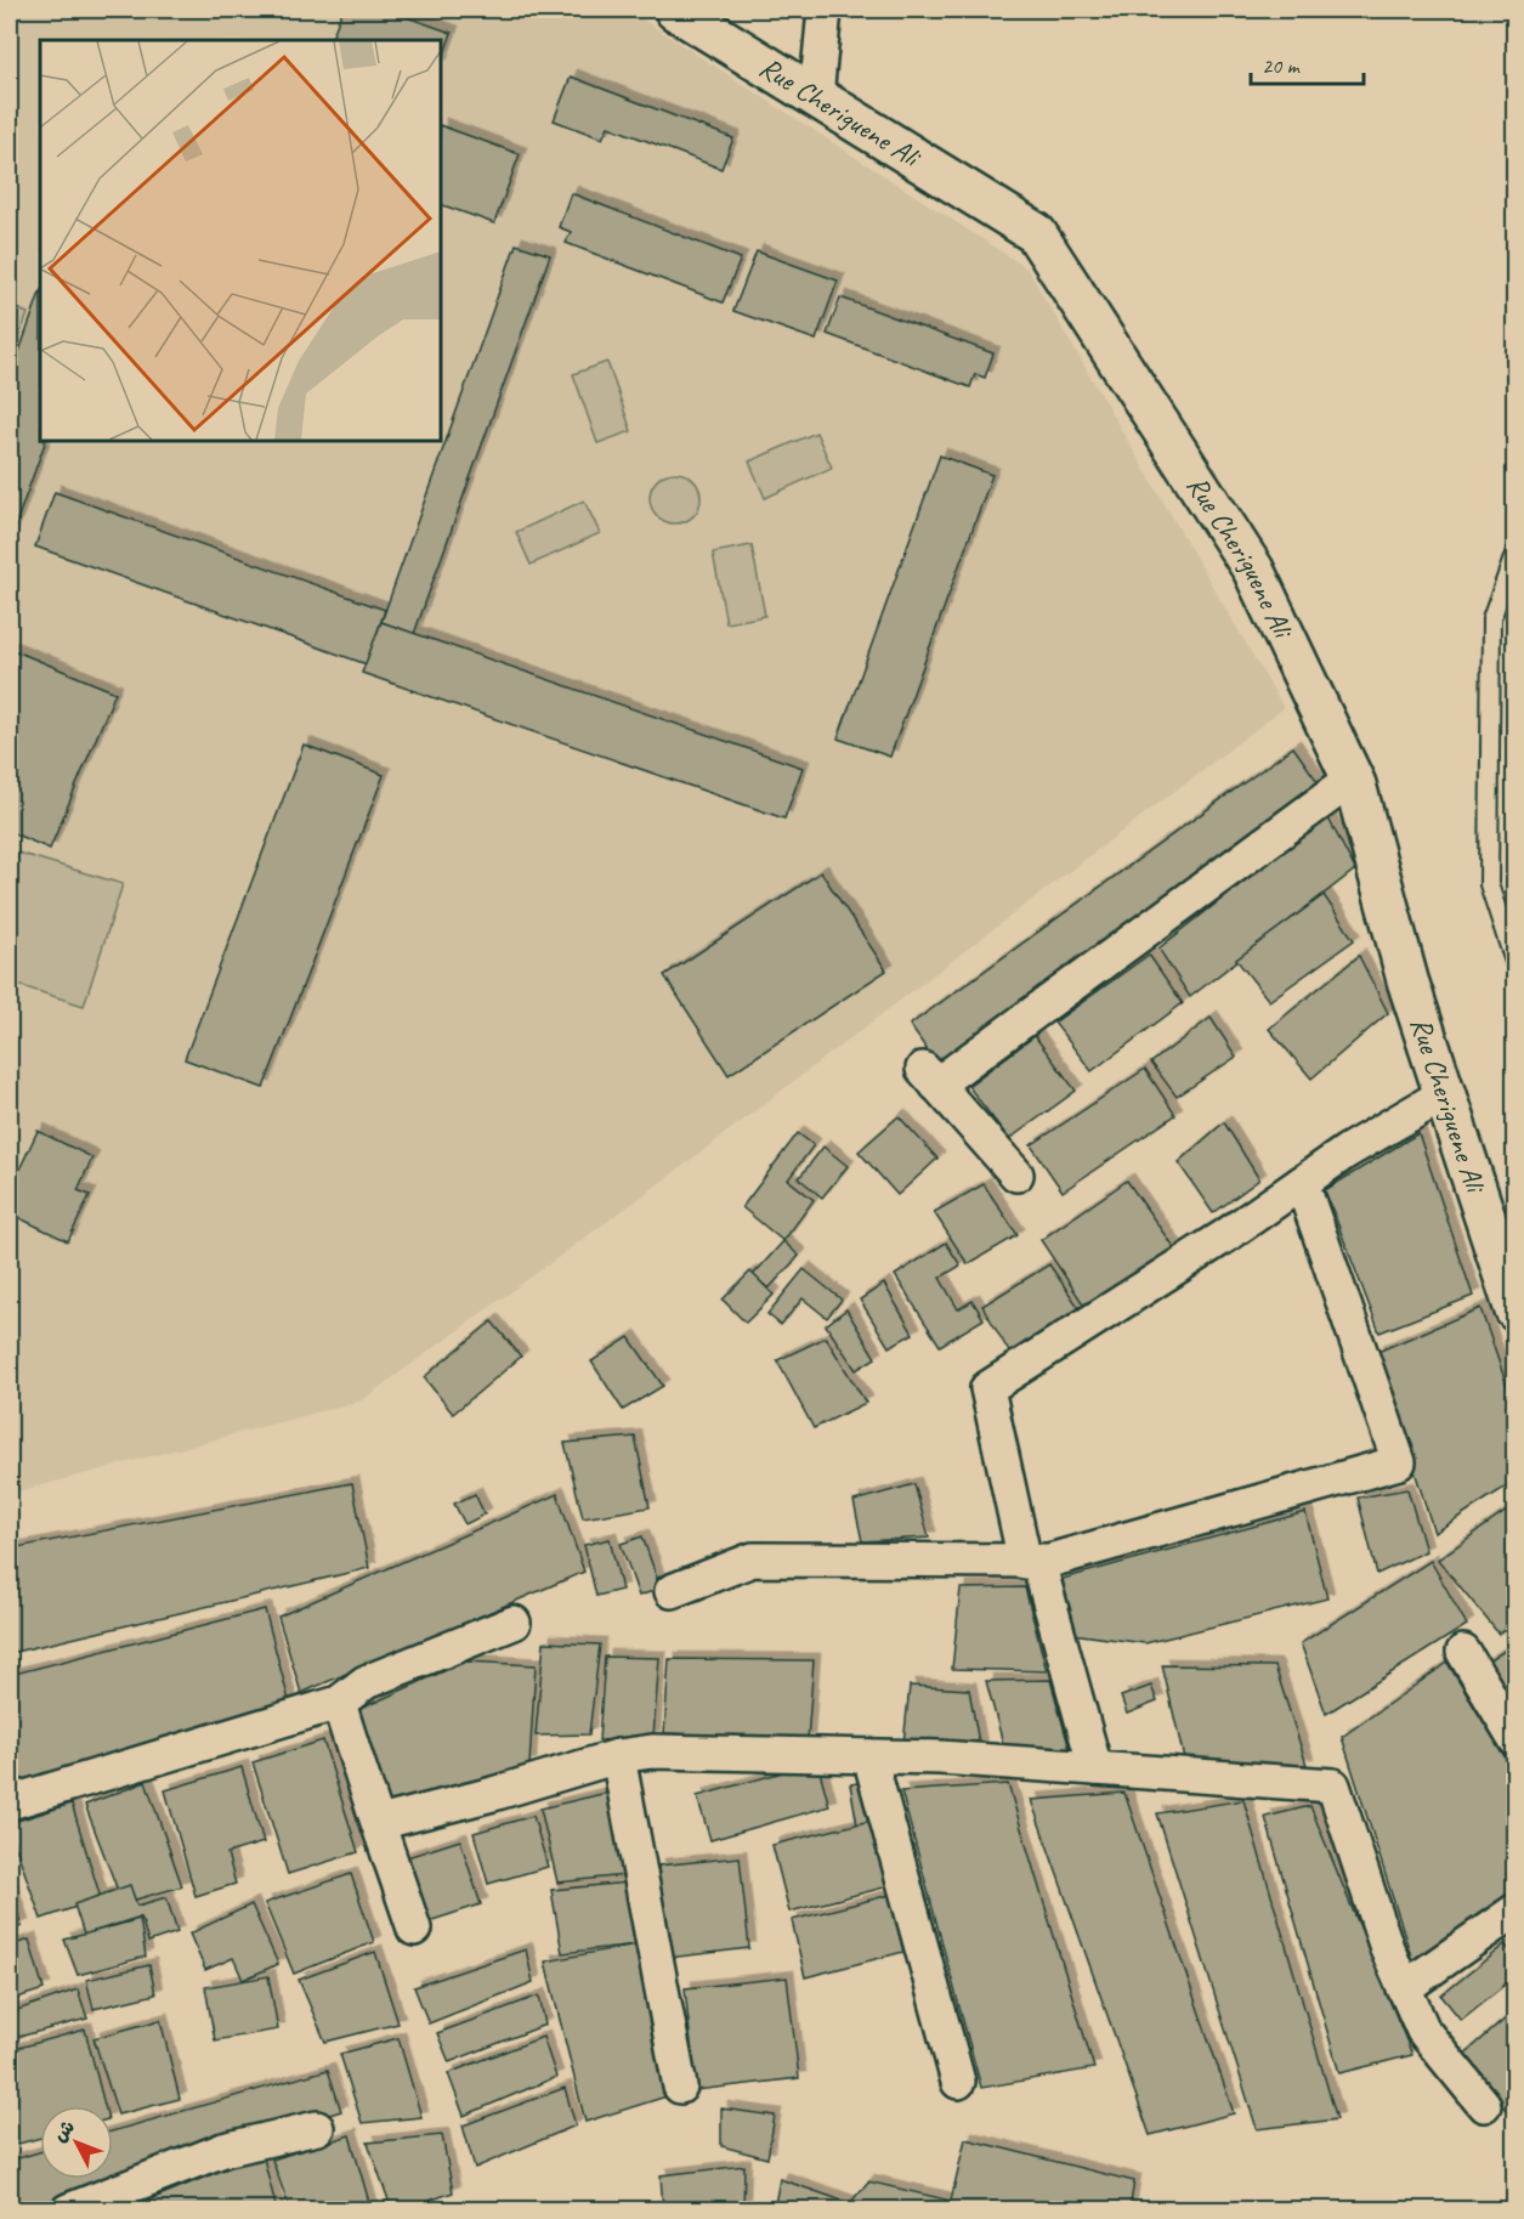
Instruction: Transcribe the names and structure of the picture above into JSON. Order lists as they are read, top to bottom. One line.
{"streets":{"main road":["Rue Cheriguene Ali"]},"scale_bar":"20 m","north":"top left"}
